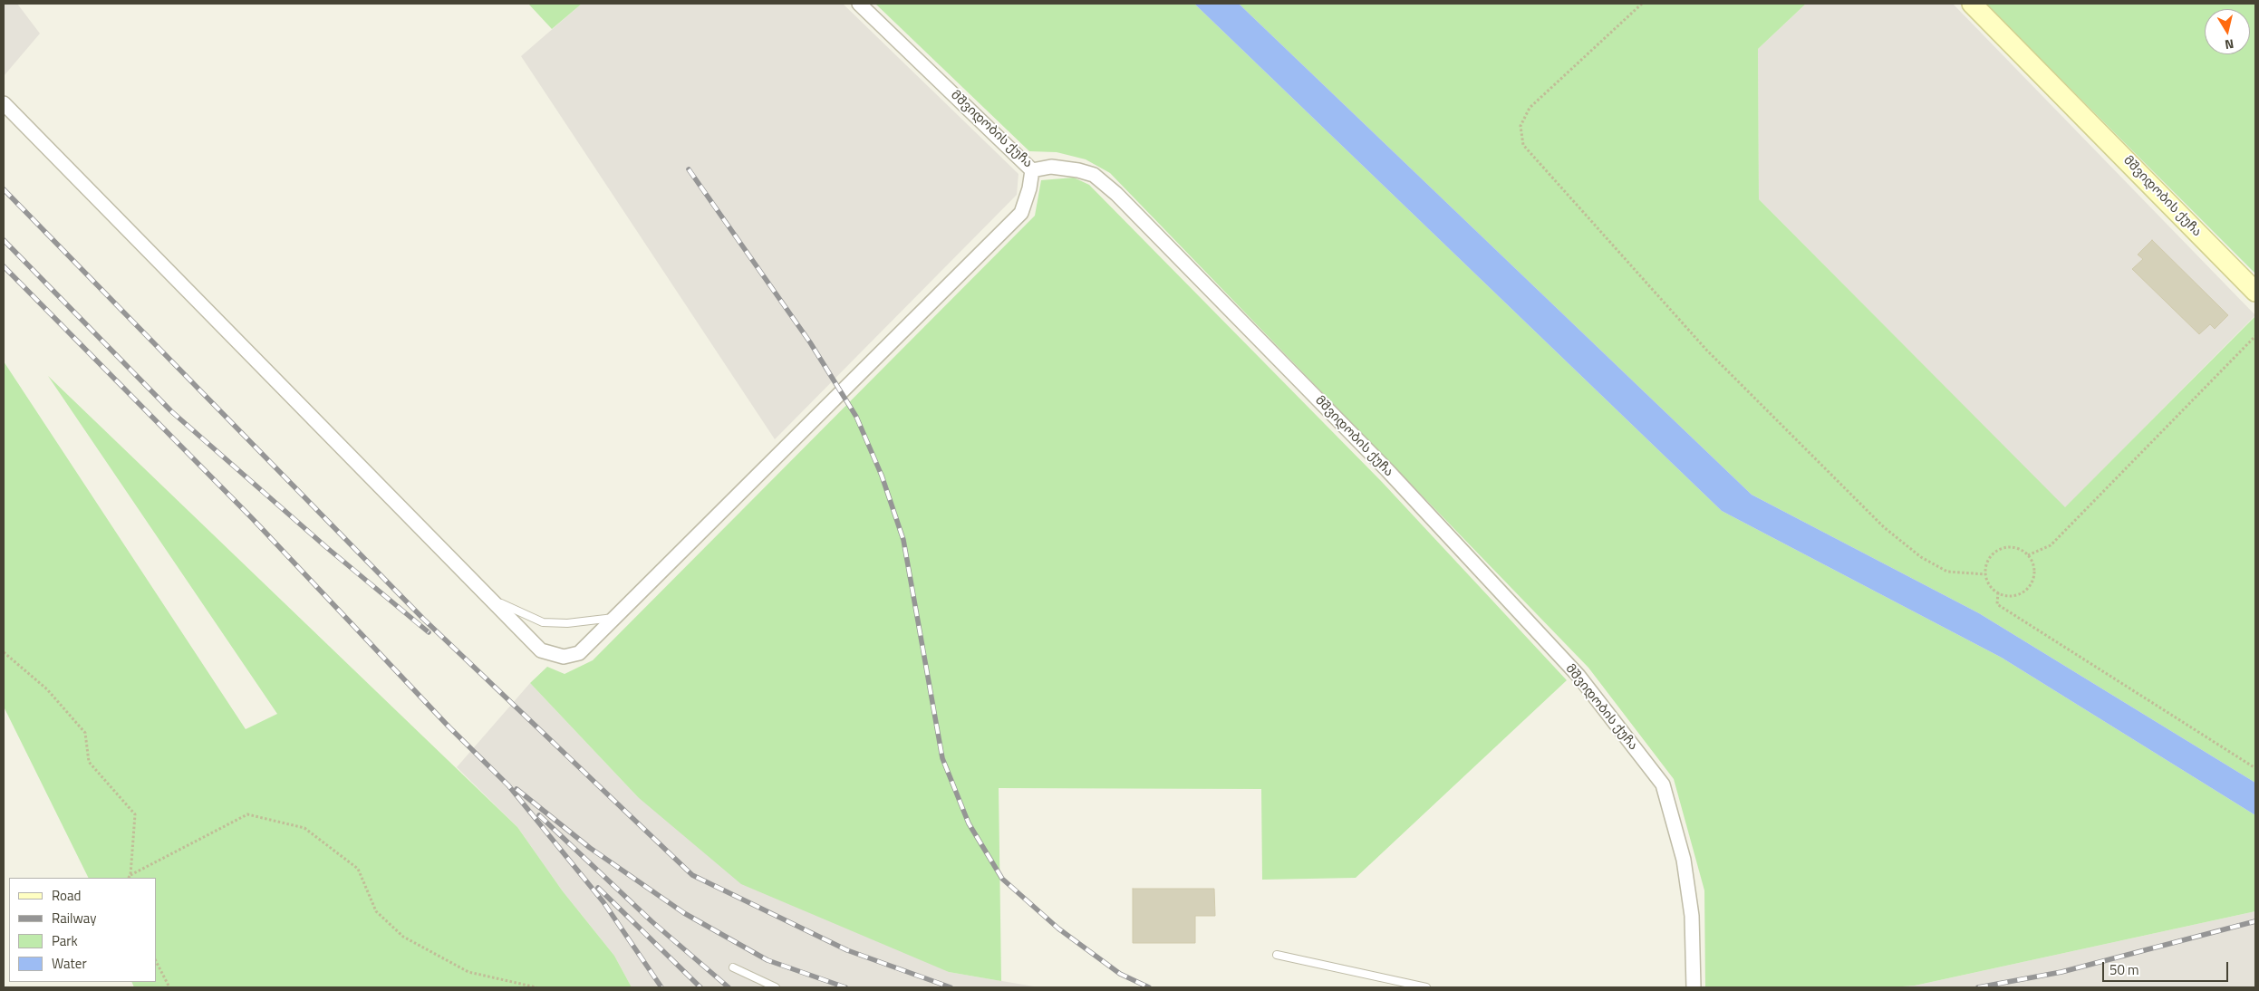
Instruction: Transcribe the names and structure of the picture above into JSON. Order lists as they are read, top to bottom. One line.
{"streets":{"main road":["მშვიდობის ქუჩა"]},"legend":["Road","Railway","Park","Water"],"scale_bar":"50 m","north":"bottom"}
